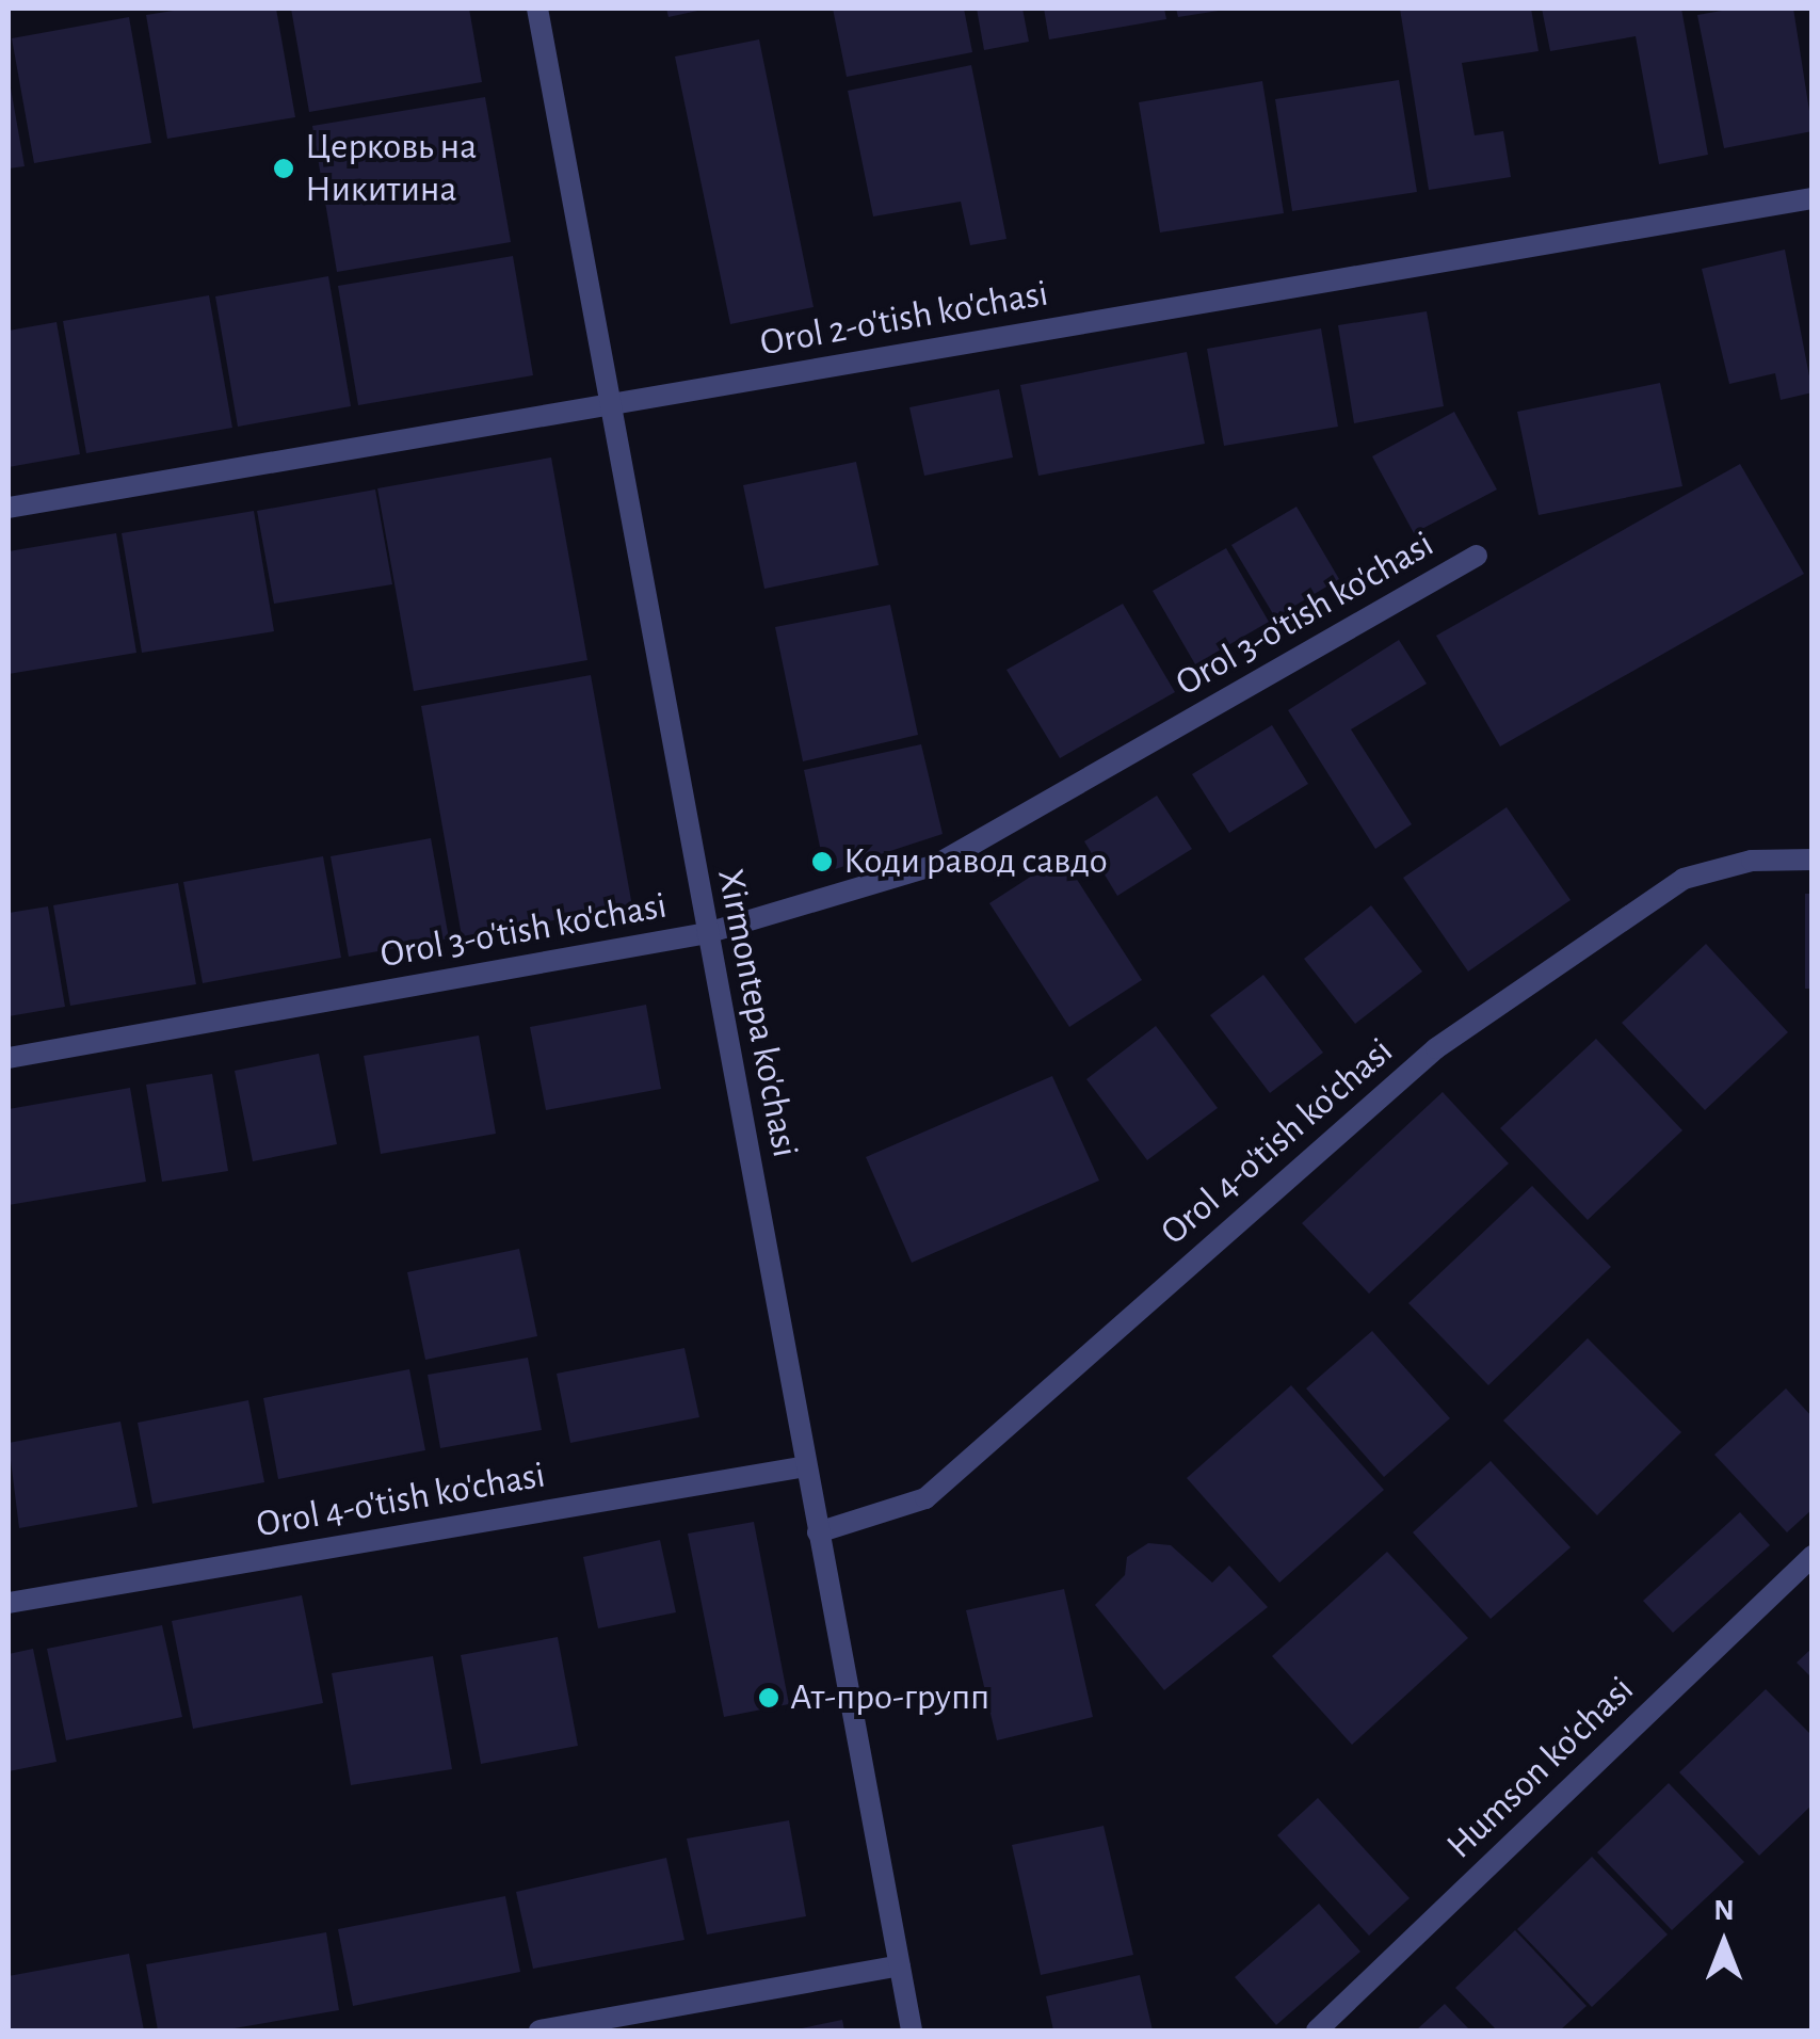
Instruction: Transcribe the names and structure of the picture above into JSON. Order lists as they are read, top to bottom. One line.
{"streets":{"street":["Orol 2-o'tish ko'chasi","Orol 3-o'tish ko'chasi","Xirmontepa ko'chasi","Orol 4-o'tish ko'chasi","Humson ko'chasi"]},"crossings":[["Orol 2-o'tish ko'chasi","Xirmontepa ko'chasi"],["Orol 3-o'tish ko'chasi","Xirmontepa ko'chasi"],["Xirmontepa ko'chasi","Orol 4-o'tish ko'chasi"]],"places":["Церковь на Никитина","Коди равод савдо","Ат-про-групп"],"north":"top"}
